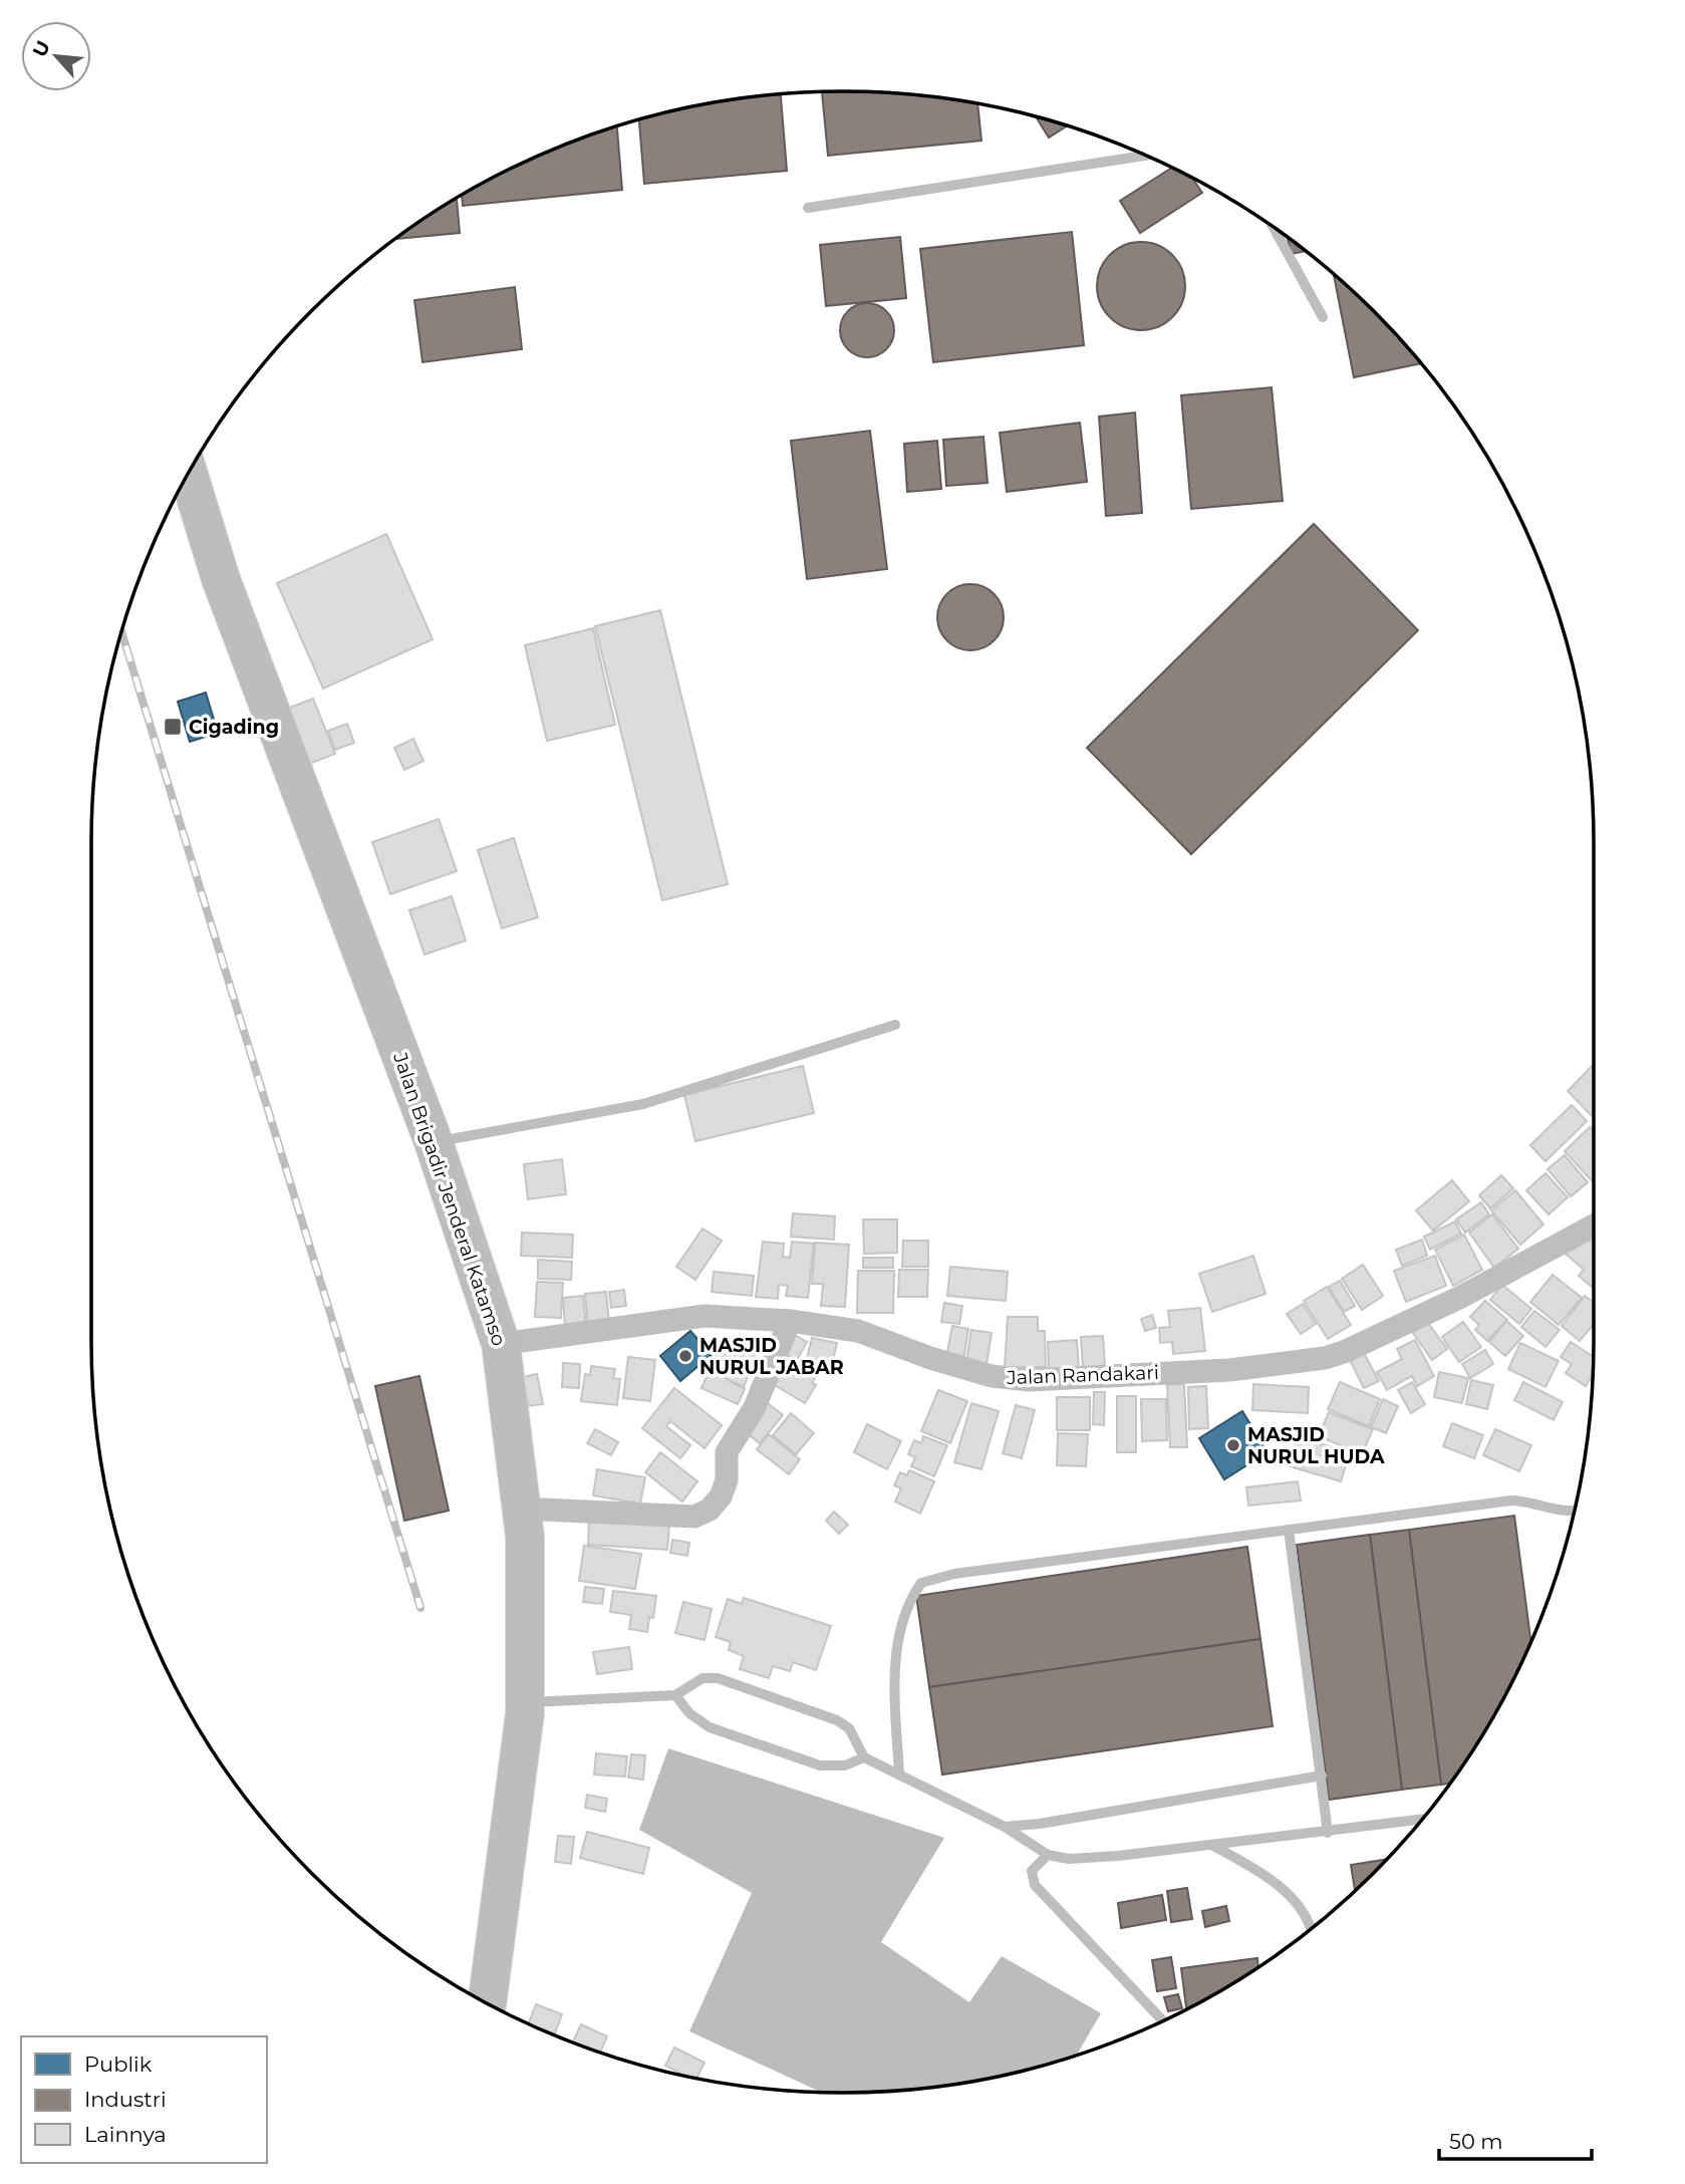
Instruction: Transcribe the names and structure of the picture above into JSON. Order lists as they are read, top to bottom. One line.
{"streets":{"highway":["Jalan Brigadir Jenderal Katamso"],"street":["Jalan Randakari"]},"crossings":[["Jalan Brigadir Jenderal Katamso","Jalan Randakari"]],"places":{"transit":["Cigading"],"other":["MASJID NURUL JABAR","MASJID NURUL HUDA"]},"legend":["Publik","Industri","Lainnya"],"scale_bar":"50 m","north":"top left"}
